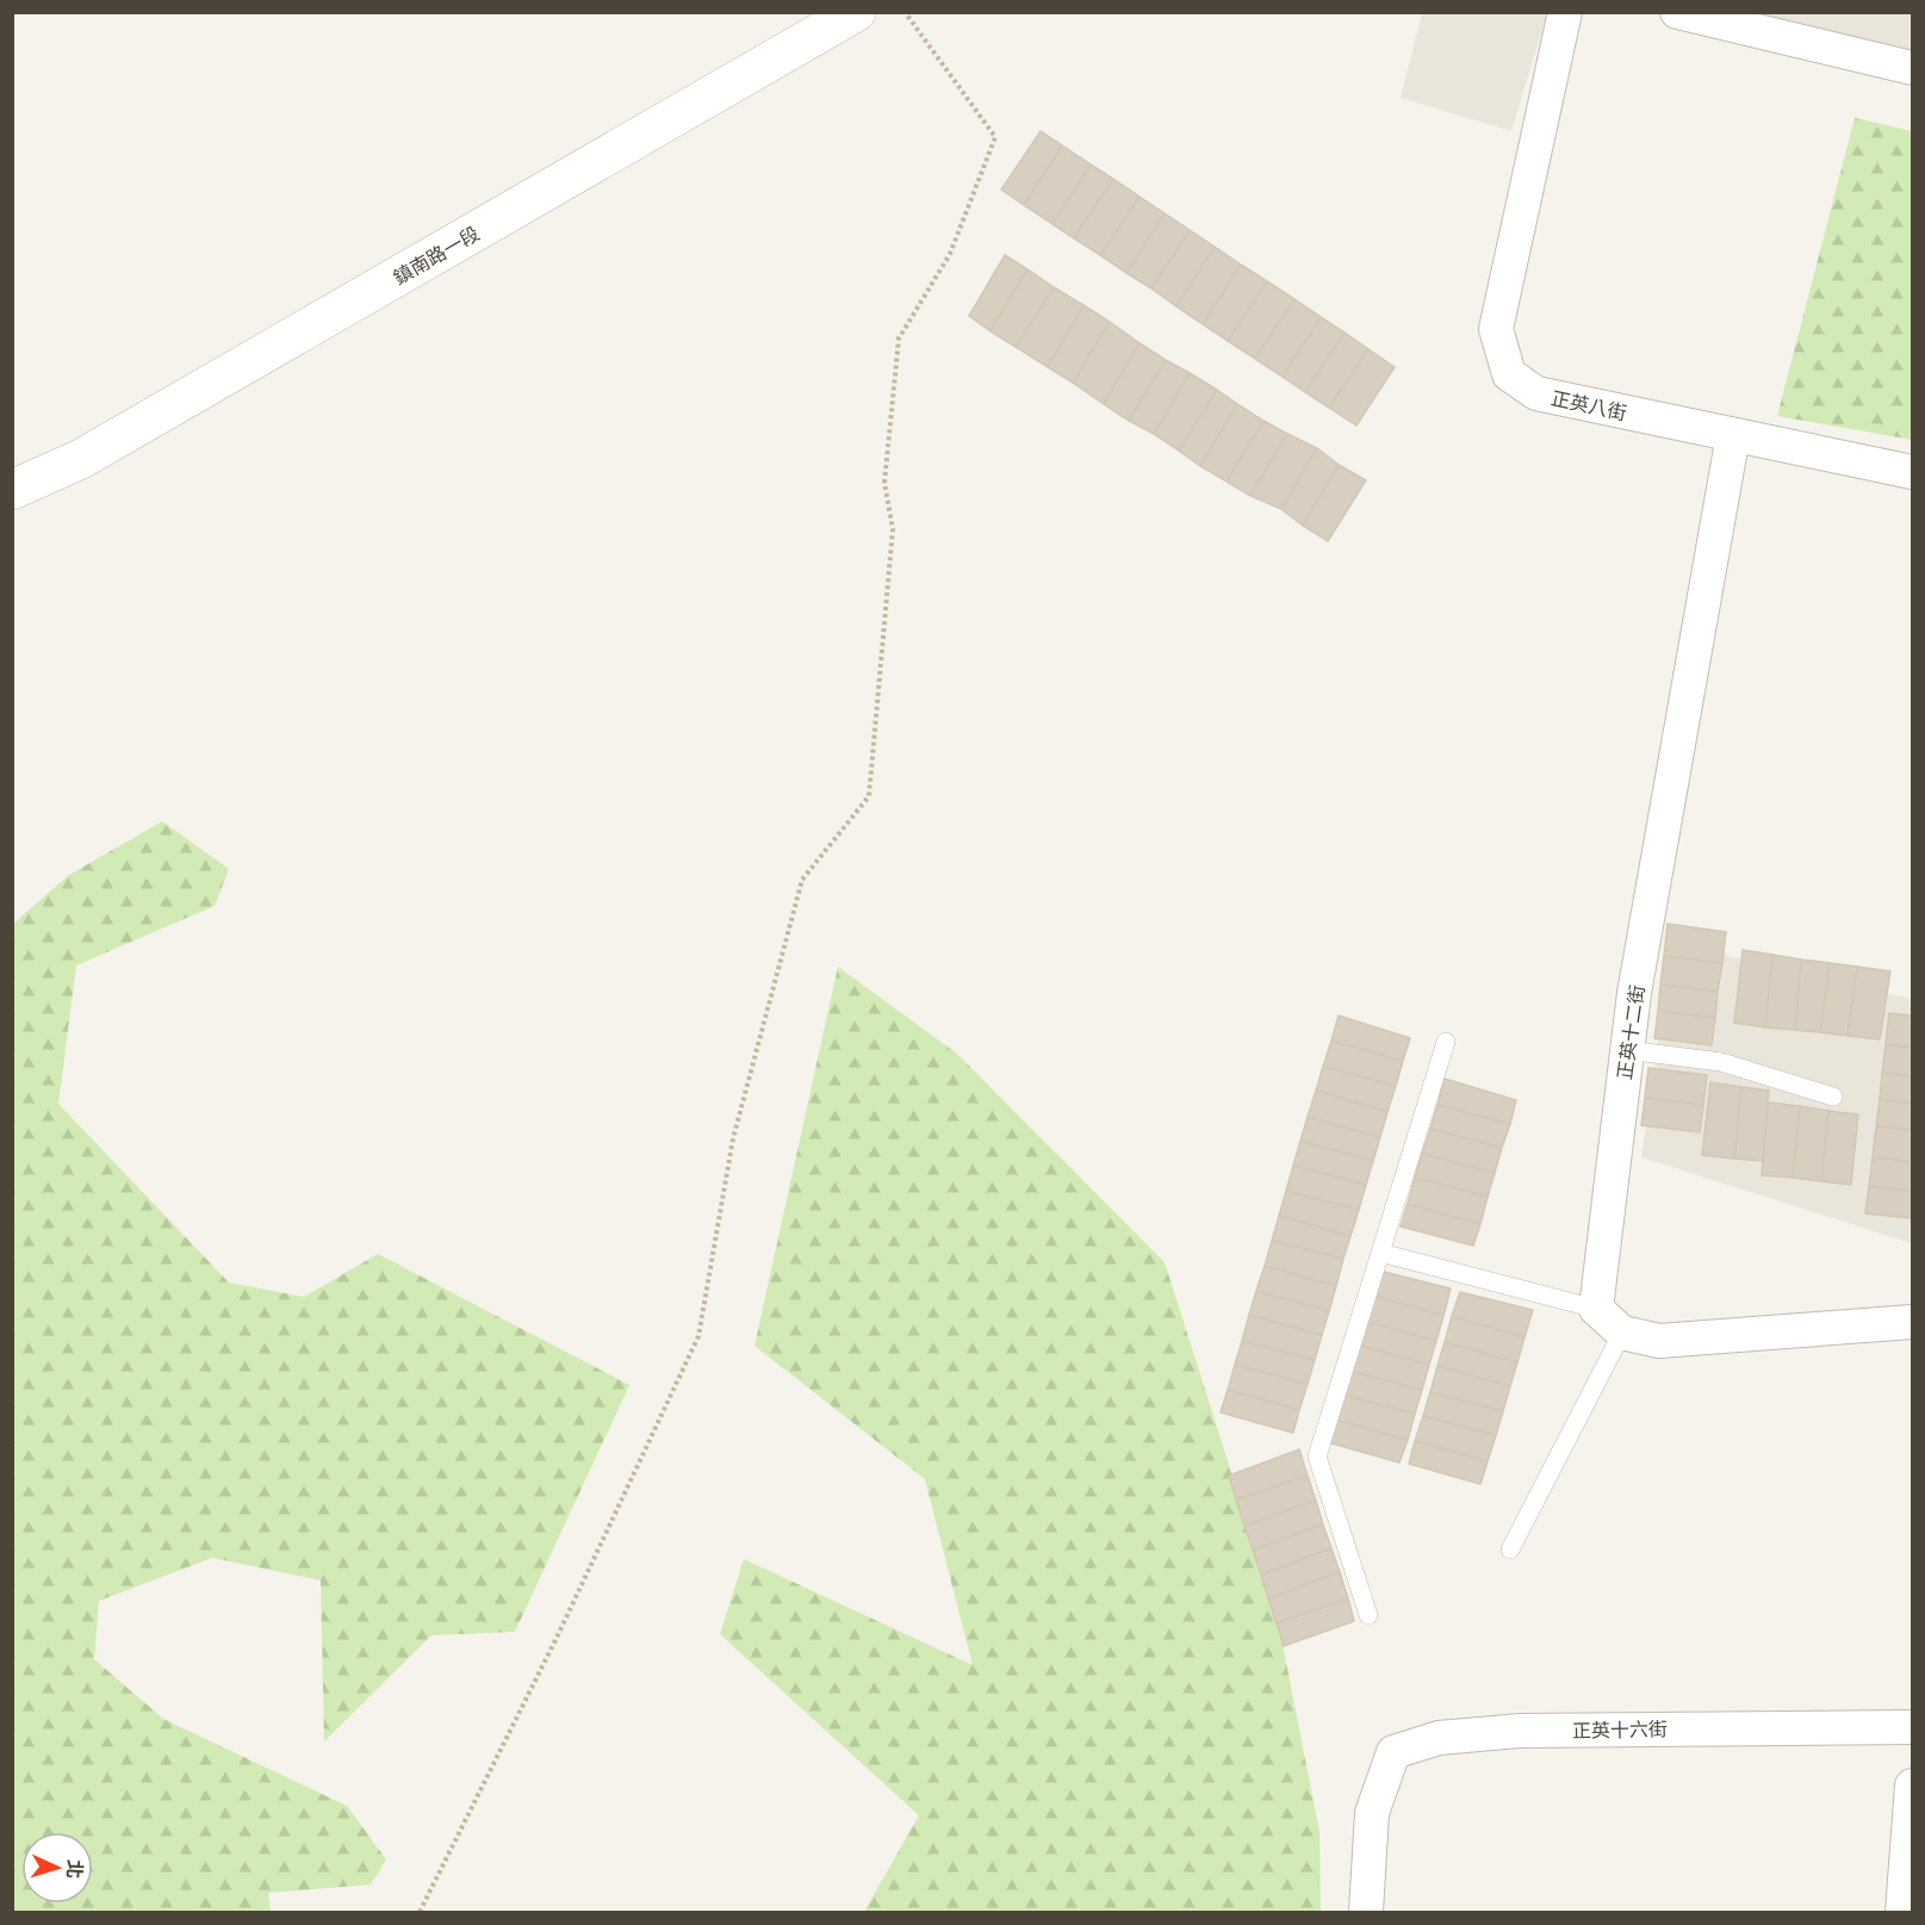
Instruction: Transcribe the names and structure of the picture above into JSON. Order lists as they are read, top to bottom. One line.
{"streets":{"street":["鎮南路一段","正英八街","正英十二街","正英十六街"]},"crossings":[["正英八街","正英十二街"]],"north":"right"}
